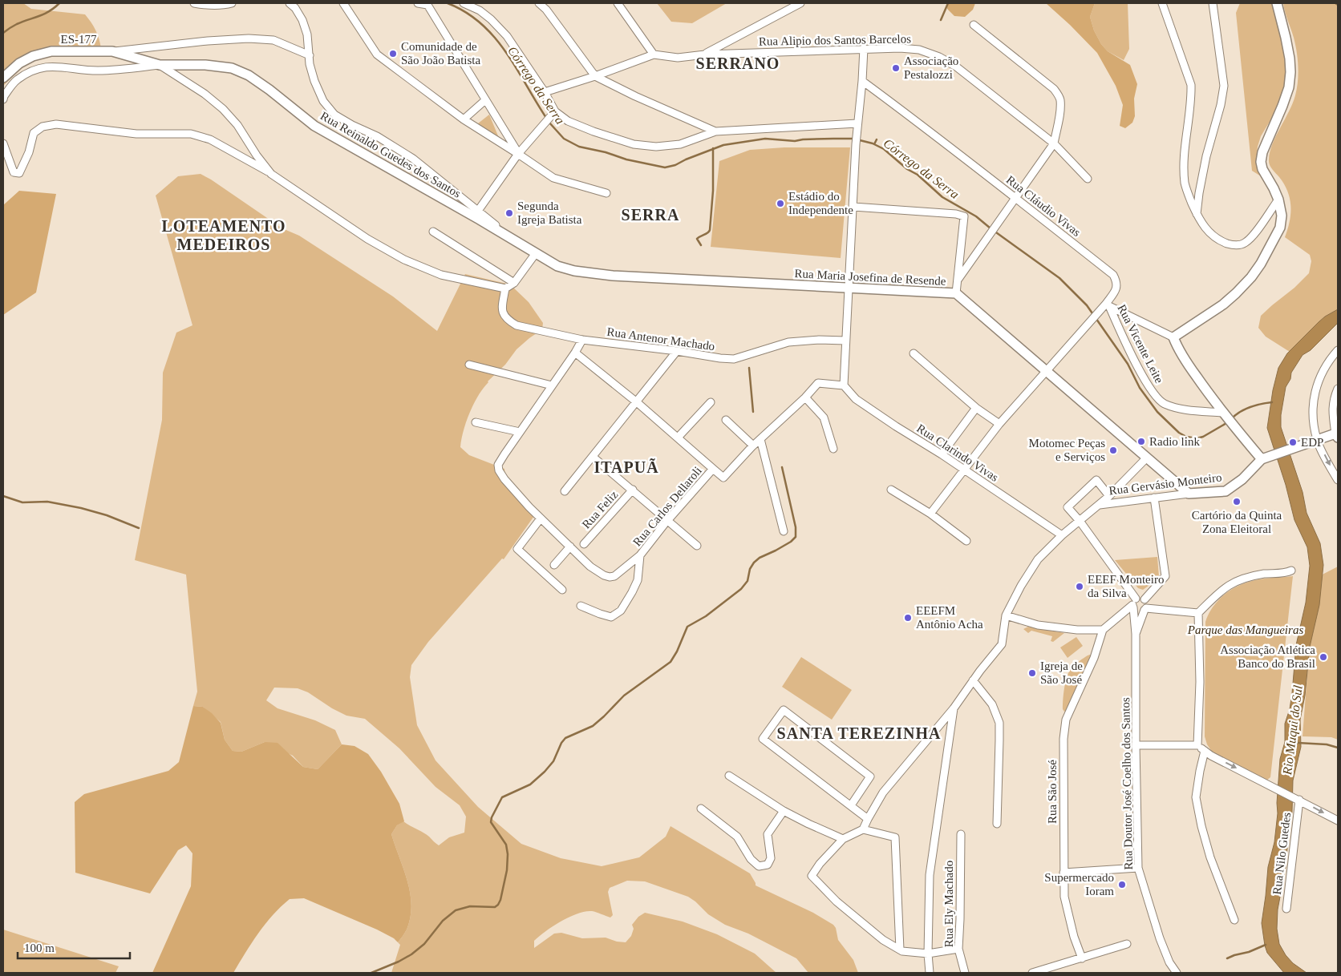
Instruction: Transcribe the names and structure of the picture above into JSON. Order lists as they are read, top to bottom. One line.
{"streets":{"main road":["ES-177","Rua Reinaldo Guedes dos Santos","Rua Maria Josefina de Resende","Rua Gervásio Monteiro"],"street":["Rua Alipio dos Santos Barcelos","Rua Cláudio Vivas","Rua Antenor Machado","Rua Vicente Leite","Rua Clarindo Vivas","Rua Carlos Dellaroli","Rua Feliz","Rua Doutor José Coelho dos Santos","Rua São José","Rua Nilo Guedes","Rua Ely Machado"]},"crossings":[["ES-177","Rua Reinaldo Guedes dos Santos"],["Rua Reinaldo Guedes dos Santos","Rua Maria Josefina de Resende"],["Rua Cláudio Vivas","Rua Maria Josefina de Resende"],["Rua Cláudio Vivas","Rua Vicente Leite"],["Rua Cláudio Vivas","Rua Clarindo Vivas"],["Rua Maria Josefina de Resende","Rua Gervásio Monteiro"],["Rua Clarindo Vivas","Rua Carlos Dellaroli"]],"districts":["SERRANO","SERRA","LOTEAMENTO MEDEIROS","ITAPUÃ","SANTA TEREZINHA"],"water":["Córrego da Serra","Rio Muqui do Sul"],"parks":["Parque das Mangueiras"],"places":["Comunidade de São João Batista","Associação Pestalozzi","Estádio do Independente","Segunda Igreja Batista","Radio link","EDP","Motomec Peças e Serviços","Cartório da Quinta Zona Eleitoral","EEEF Monteiro da Silva","EEEFM Antônio Acha","Associação Atlética Banco do Brasil","Igreja de São José","Supermercado Ioram"],"scale_bar":"100 m"}
